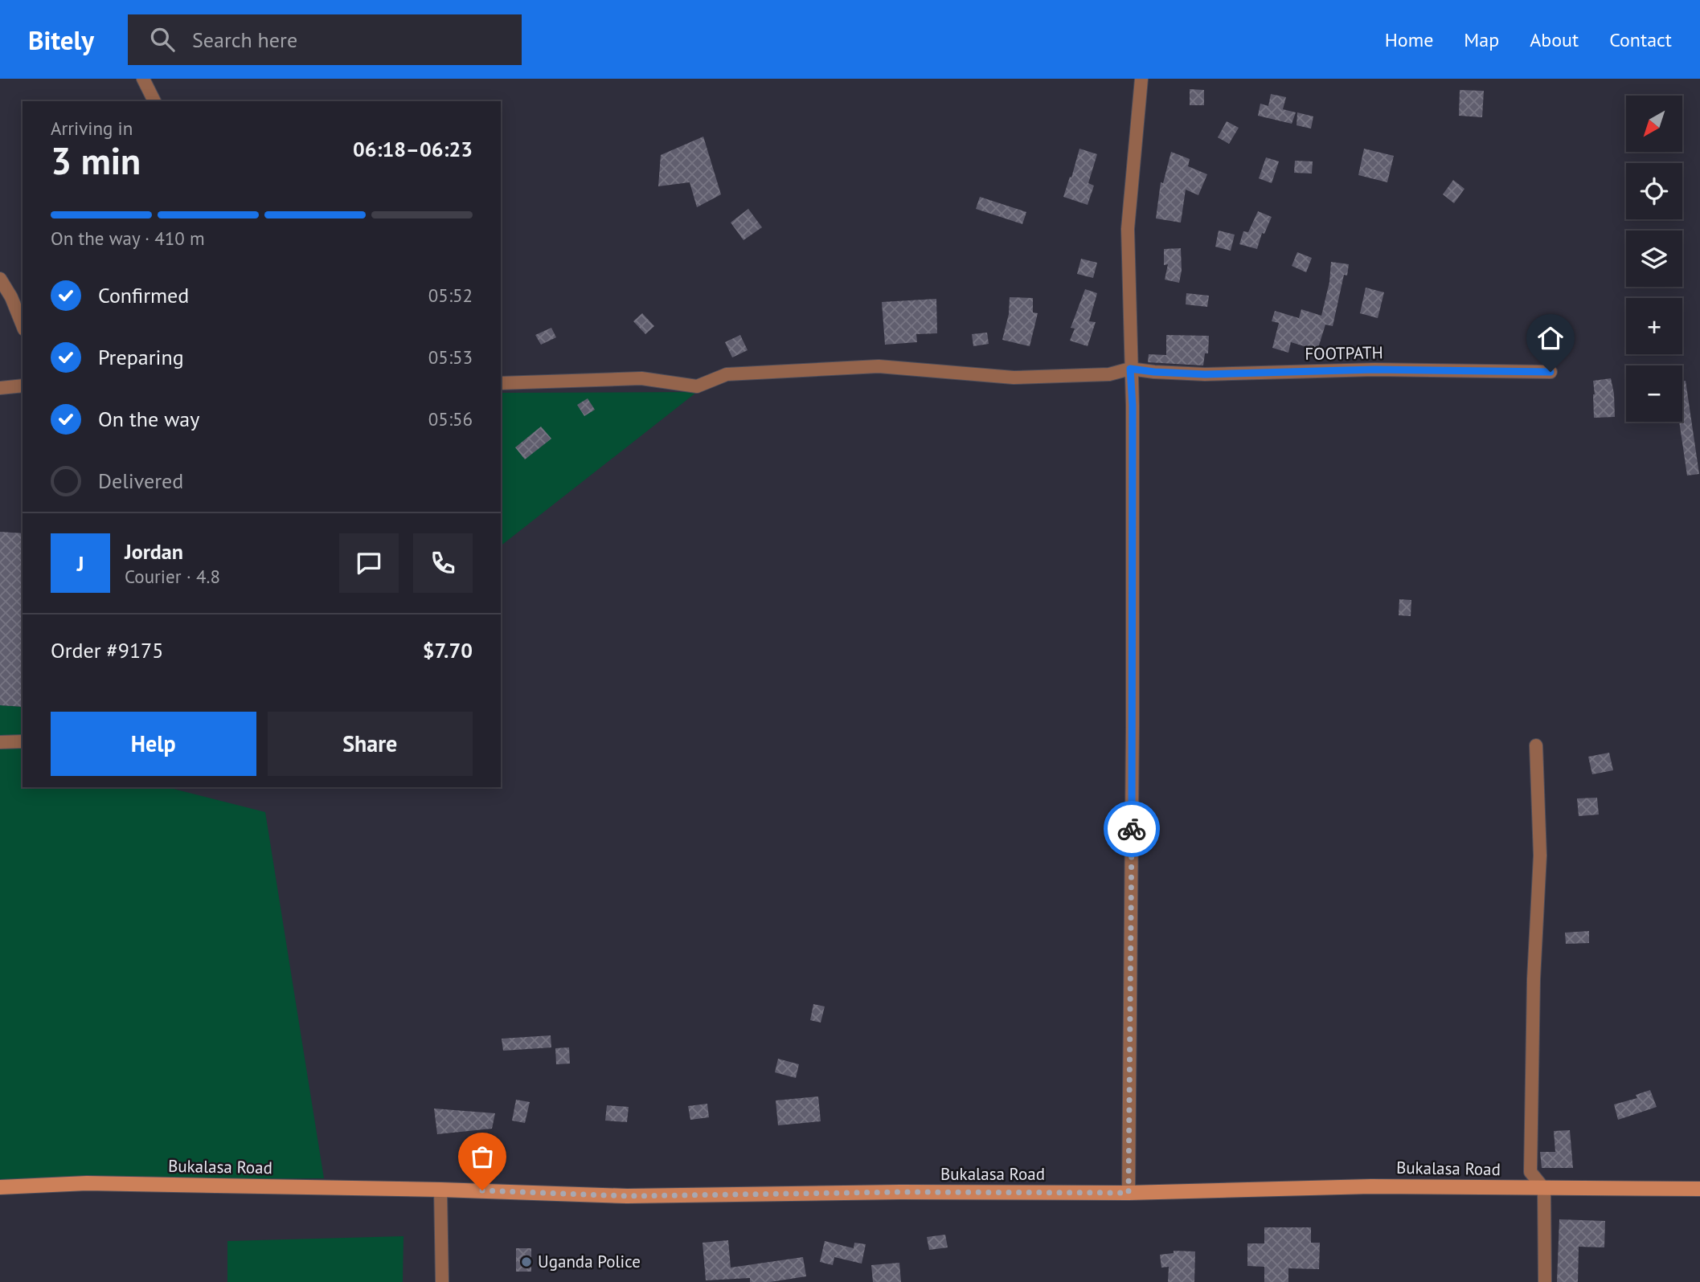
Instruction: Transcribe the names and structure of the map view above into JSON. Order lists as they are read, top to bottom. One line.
{"streets":{"street":["FOOTPATH","Bukalasa Road"]},"places":["Uganda Police"],"north":"bottom left","page":{"header":"Bitely","search":"Search here","nav":["Home","Map","About","Contact"],"map_buttons":["+","−"],"heading":["3 min","Arriving in","06:18–06:23"],"panel":["Jordan","Courier · 4.8","Order #9175","$7.70"],"bar":"On the way · 410 m","list":[["Confirmed","05:52"],["Preparing","05:53"],["On the way","05:56"],"Delivered"],"round":"J","buttons":["Help","Share"]}}
